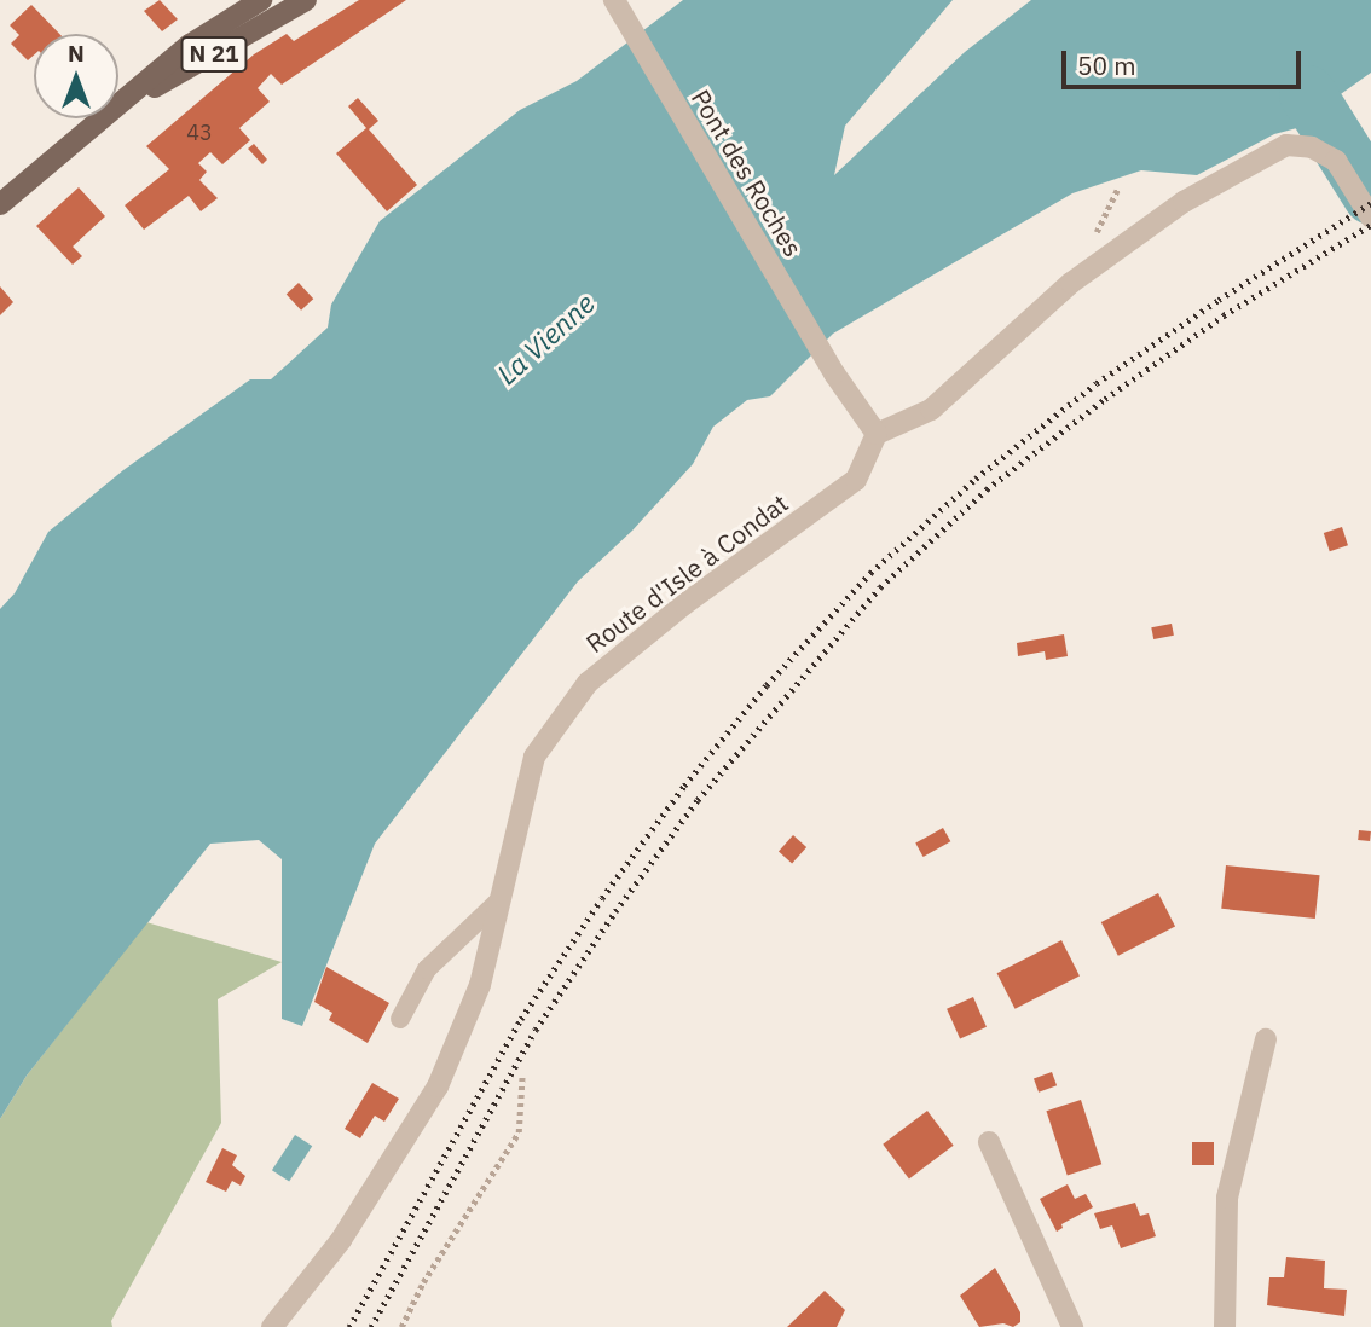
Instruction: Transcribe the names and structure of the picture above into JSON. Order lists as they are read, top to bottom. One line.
{"streets":{"main road":["N 21"],"street":["Pont des Roches","Route d'Isle à Condat"]},"crossings":[["Pont des Roches","Route d'Isle à Condat"]],"water":["La Vienne"],"house_numbers":["43"],"scale_bar":"50 m","north":"top"}
